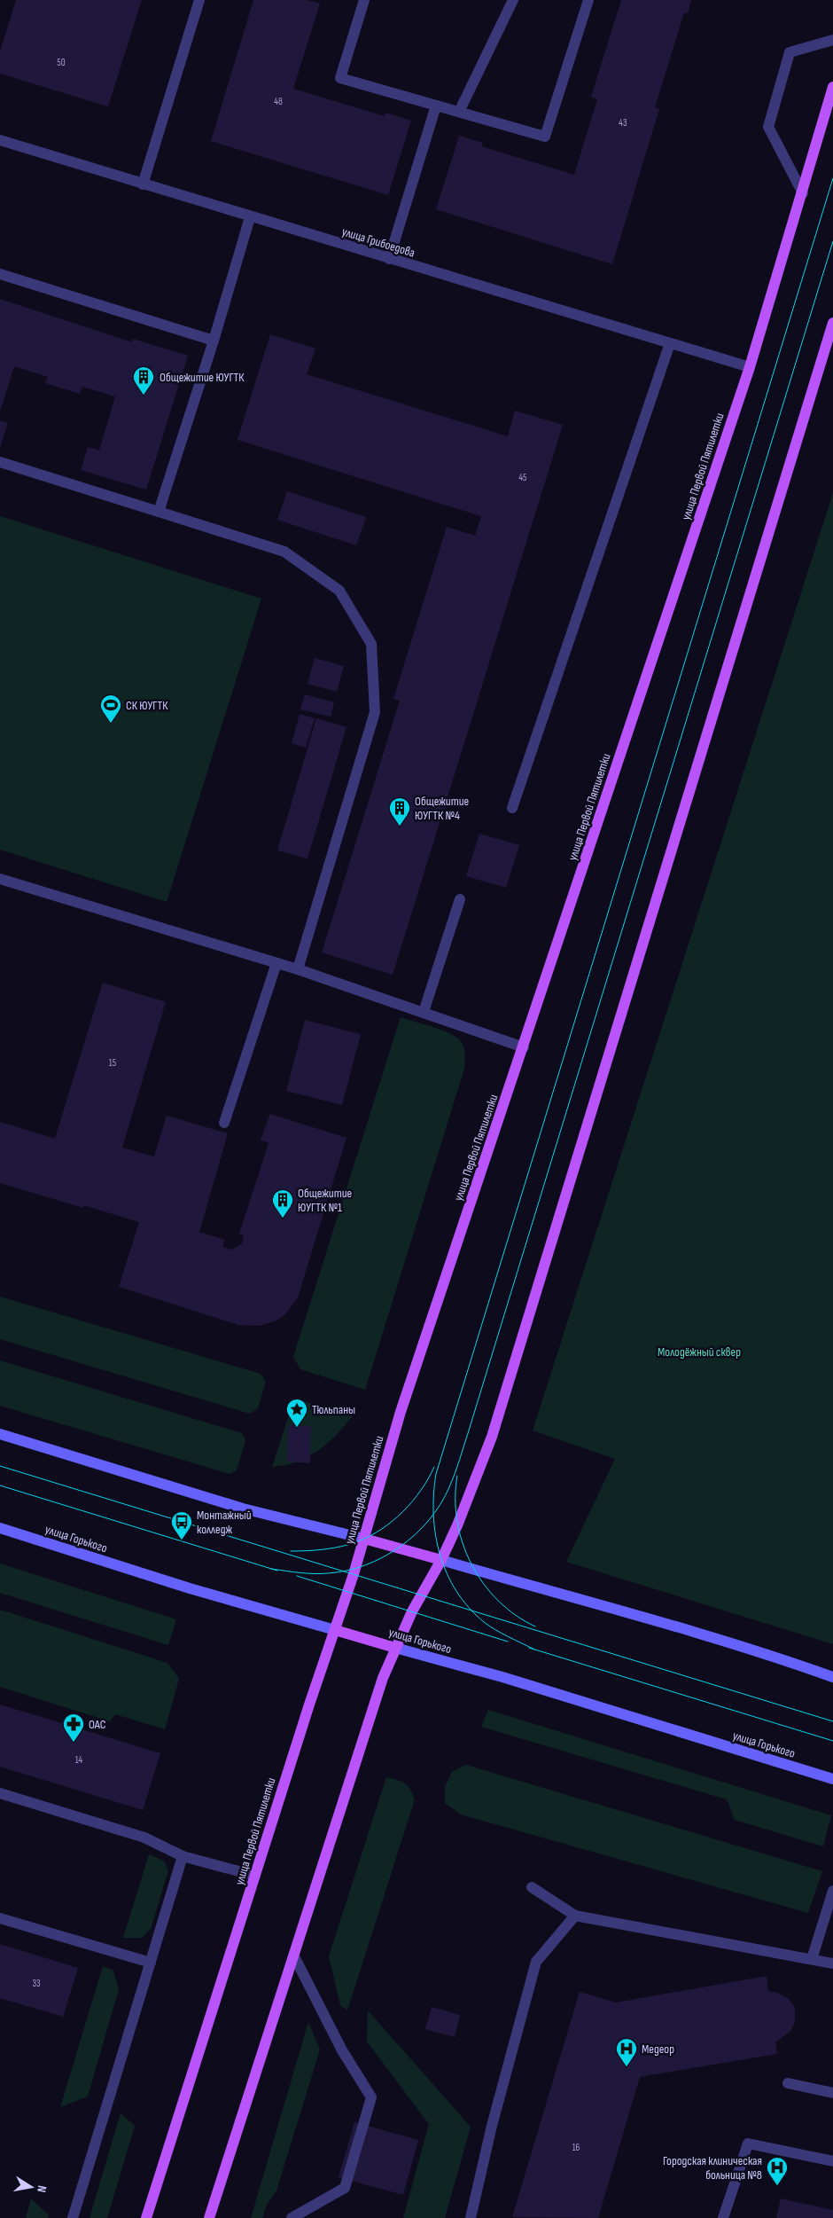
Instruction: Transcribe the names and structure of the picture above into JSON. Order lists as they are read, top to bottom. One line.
{"streets":{"main road":["улица Первой Пятилетки","улица Горького"],"street":["улица Грибоедова"]},"crossings":[["улица Грибоедова","улица Первой Пятилетки"],["улица Первой Пятилетки","улица Горького"]],"parks":["Молодёжный сквер"],"places":{"building":["Общежитие ЮУГТК","Общежитие ЮУГТК №4","Общежитие ЮУГТК №1"],"sports":["СК ЮУГТК"],"place":["Тюльпаны"],"bus stop":["Монтажный колледж"],"pharmacy":["ОАС"],"hospital":["Медеор","Городская клиническая больница №8"]},"house_numbers":["50","48","43","45","15","14","33","16"],"north":"right"}
